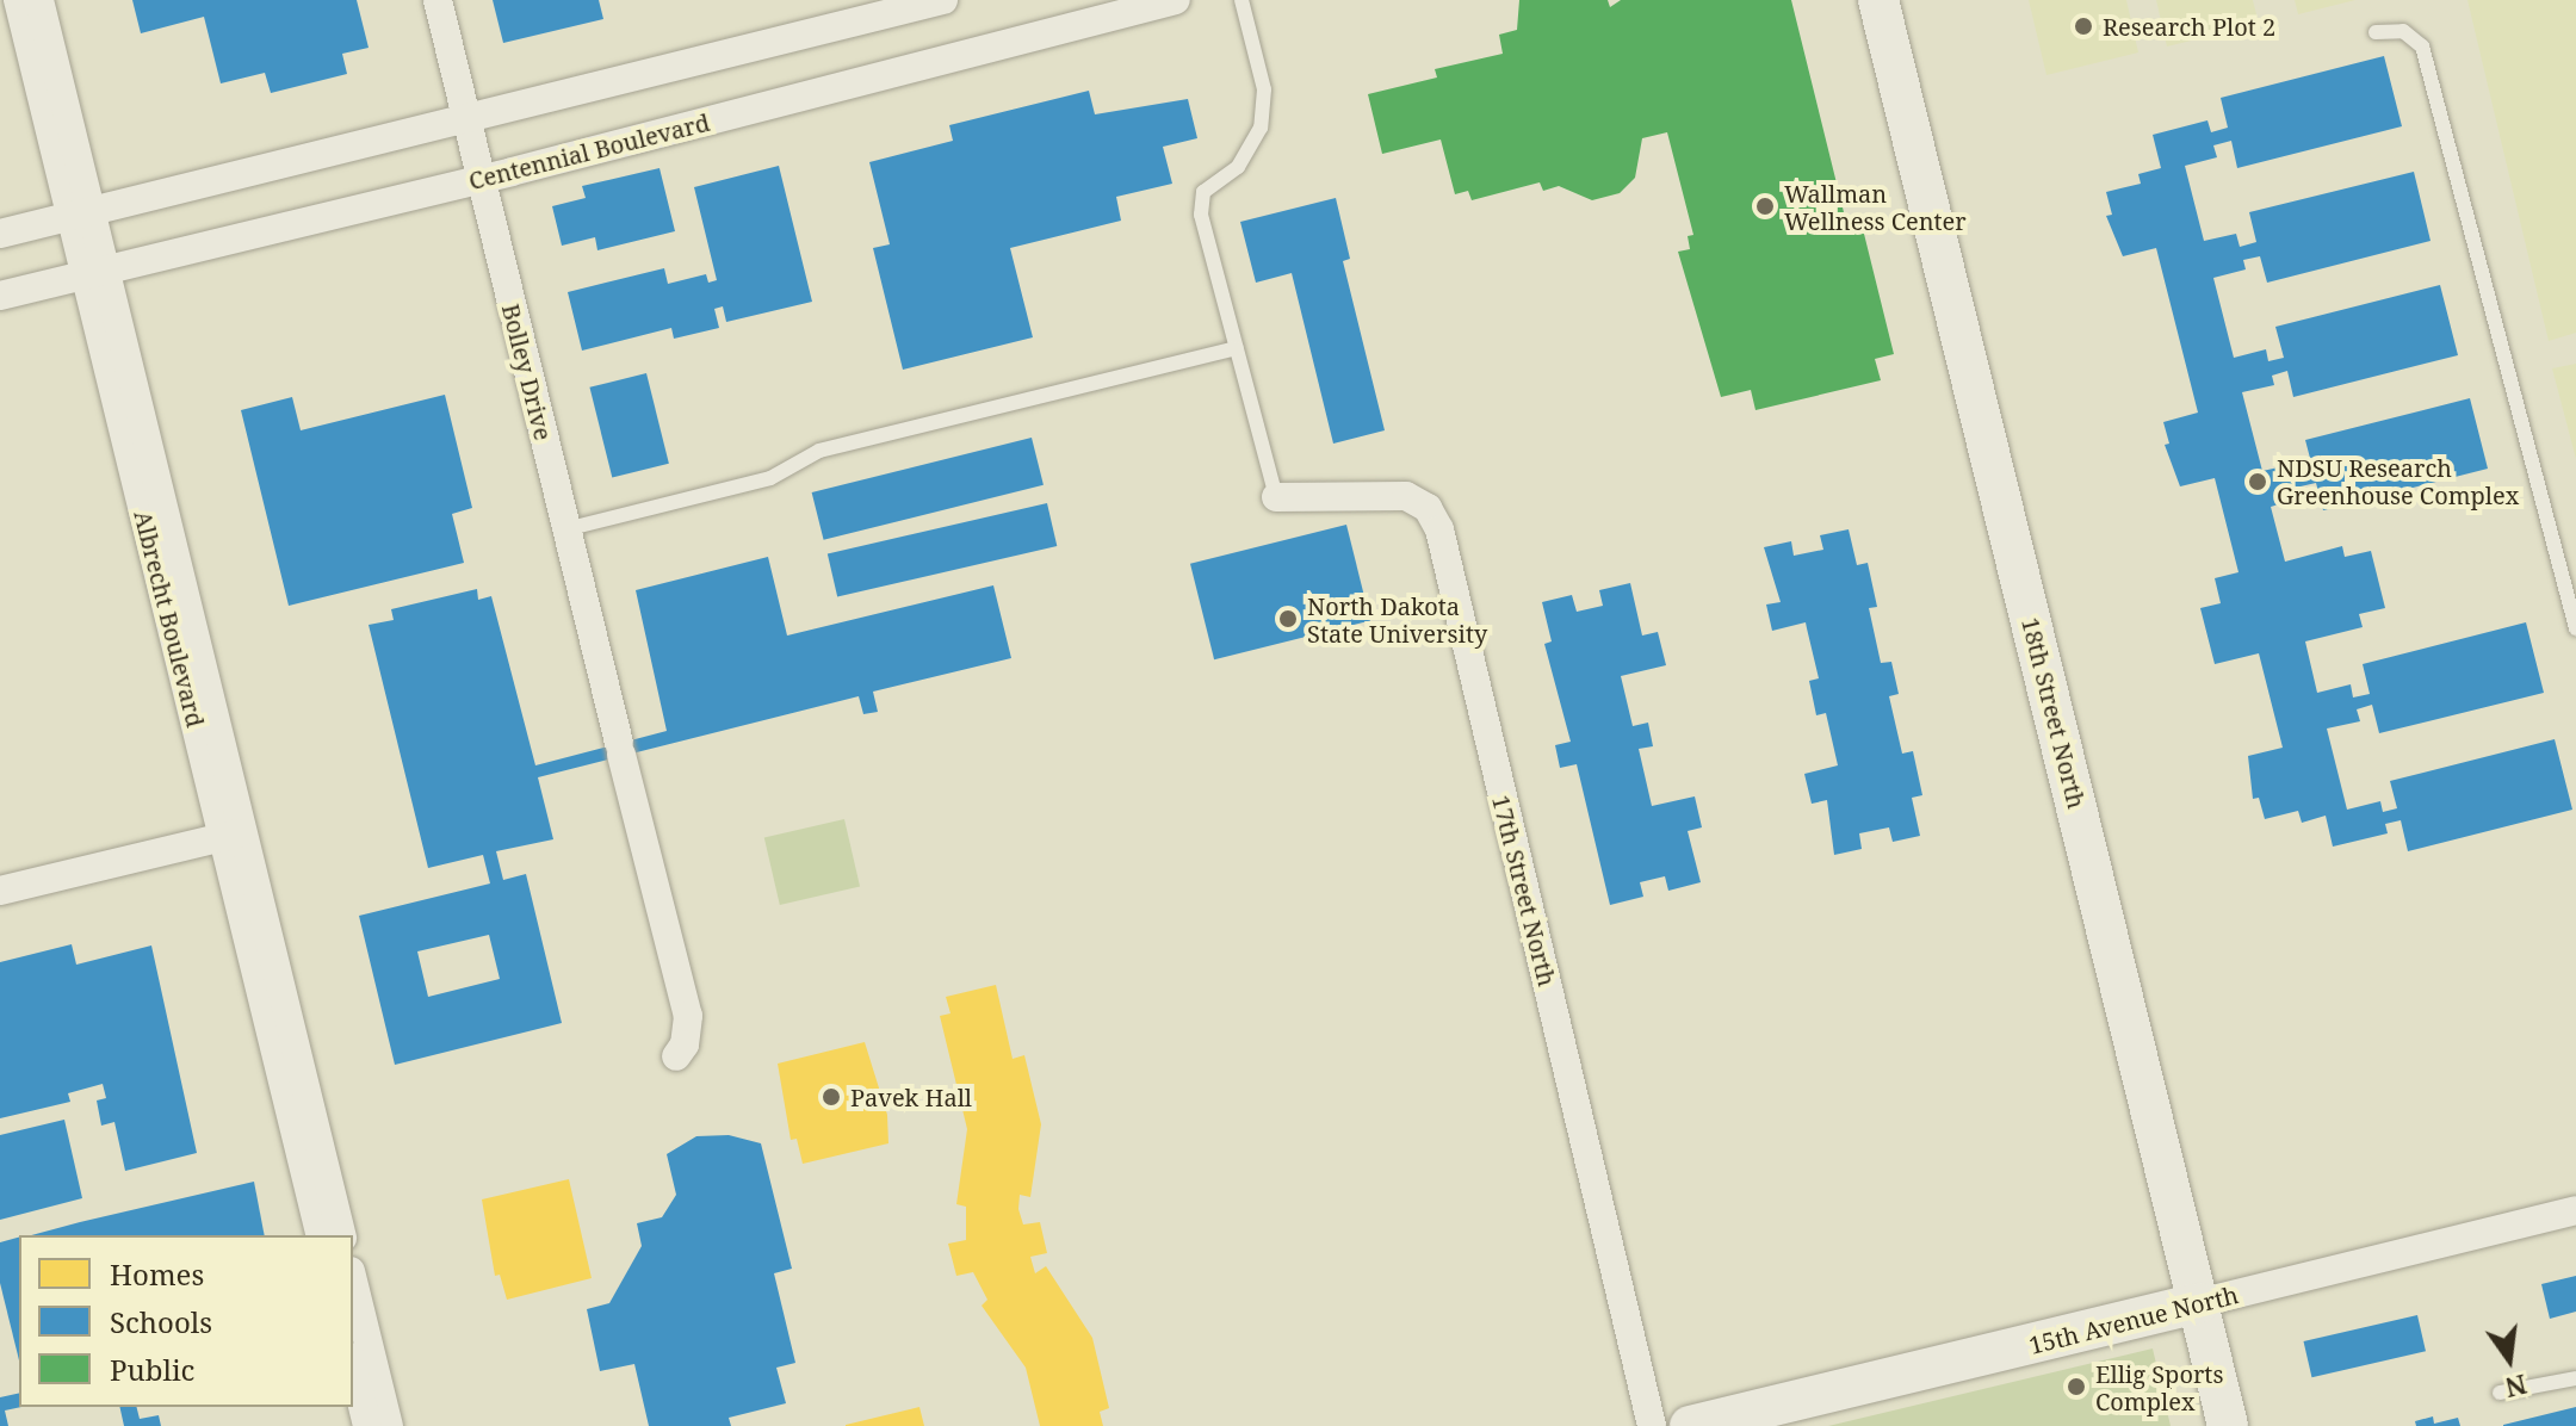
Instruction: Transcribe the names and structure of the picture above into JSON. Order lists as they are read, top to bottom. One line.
{"streets":{"street":["Centennial Boulevard","Bolley Drive","Albrecht Boulevard","18th Street North","17th Street North","15th Avenue North"]},"crossings":[["Centennial Boulevard","Bolley Drive"],["Centennial Boulevard","Albrecht Boulevard"],["18th Street North","15th Avenue North"]],"places":["Research Plot 2","Wallman Wellness Center","NDSU Research Greenhouse Complex","North Dakota State University","Pavek Hall","Ellig Sports Complex"],"legend":["Homes","Schools","Public"],"north":"bottom"}
